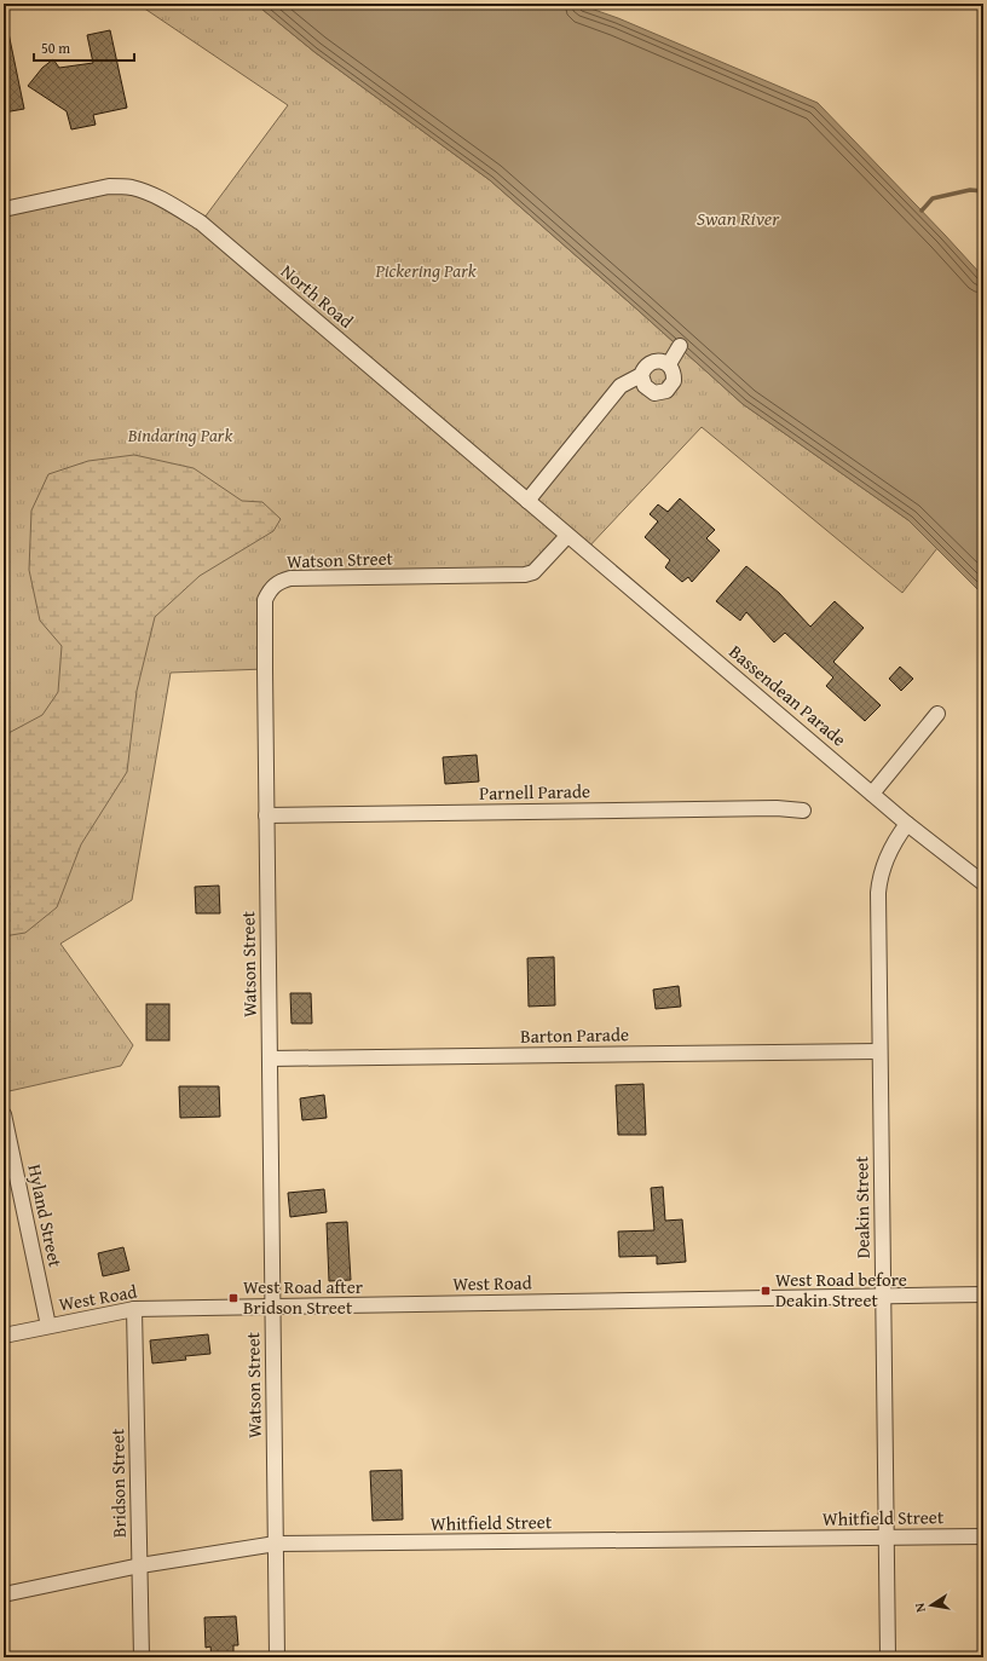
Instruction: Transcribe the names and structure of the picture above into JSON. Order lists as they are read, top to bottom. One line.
{"streets":{"street":["North Road","Watson Street","Bassendean Parade","Parnell Parade","Barton Parade","Deakin Street","Hyland Street","West Road","Bridson Street","Whitfield Street"]},"crossings":[["North Road","Watson Street"],["North Road","Bassendean Parade"],["Watson Street","Bassendean Parade"],["Watson Street","Parnell Parade"],["Watson Street","Barton Parade"],["Watson Street","West Road"],["Watson Street","Whitfield Street"],["Bassendean Parade","Deakin Street"],["Barton Parade","Deakin Street"],["Deakin Street","West Road"],["Deakin Street","Whitfield Street"],["Hyland Street","West Road"],["West Road","Bridson Street"],["Bridson Street","Whitfield Street"]],"water":["Swan River"],"parks":["Pickering Park","Bindaring Park"],"places":{"transit":["West Road before Deakin Street","West Road after Bridson Street"]},"scale_bar":"50 m","north":"left"}
